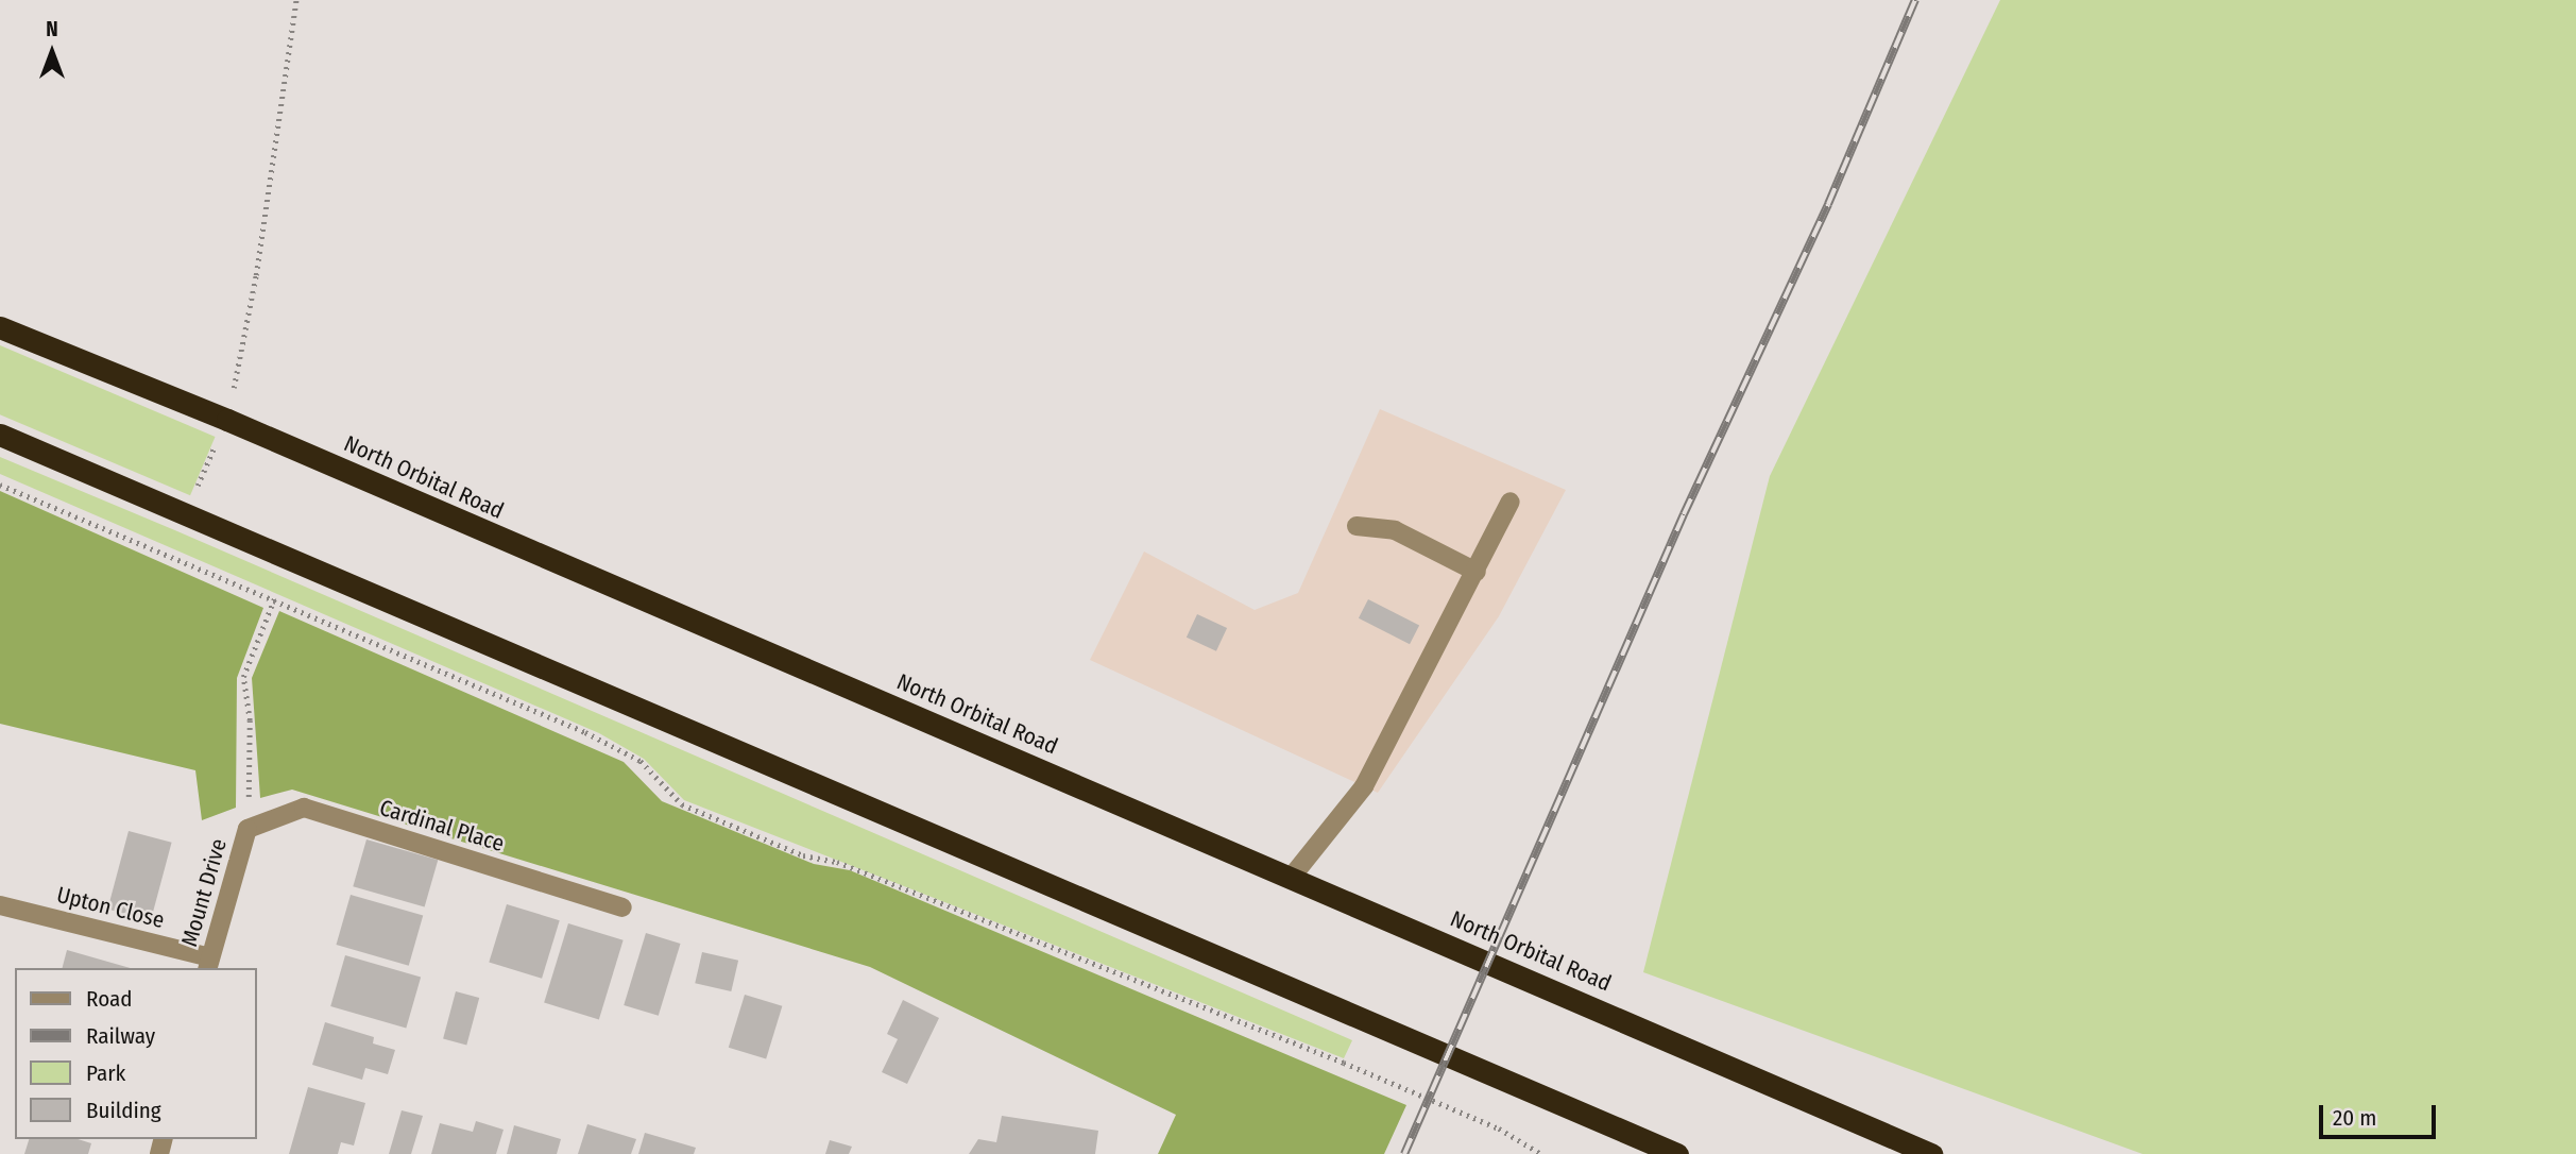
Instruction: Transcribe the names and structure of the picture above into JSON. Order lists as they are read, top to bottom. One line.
{"streets":{"highway":["North Orbital Road"],"street":["Cardinal Place","Mount Drive","Upton Close"]},"crossings":[["Cardinal Place","Mount Drive"],["Mount Drive","Upton Close"]],"legend":["Road","Railway","Park","Building"],"scale_bar":"20 m","north":"top"}
